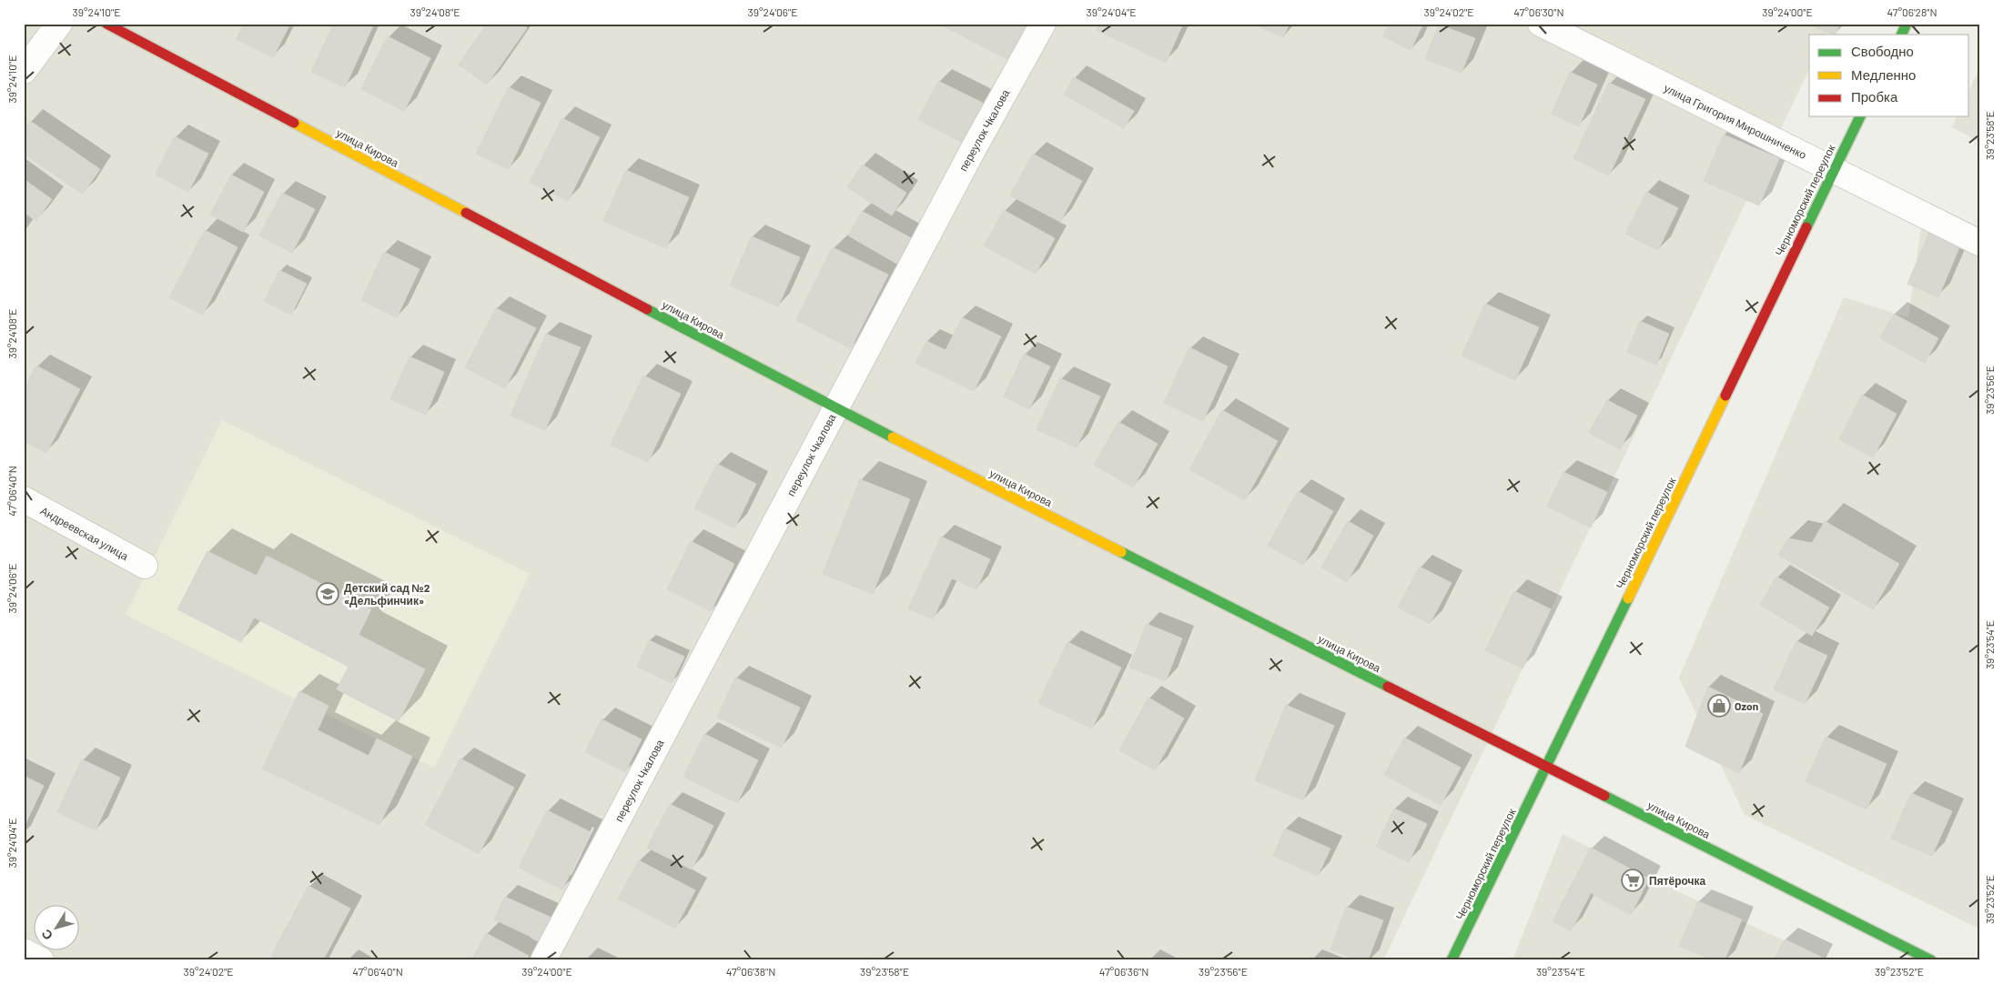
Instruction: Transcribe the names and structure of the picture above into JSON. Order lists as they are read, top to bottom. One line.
{"streets":{"street":["улица Григория Мирошниченко","переулок Чкалова","улица Кирова","Черноморский переулок","Андреевская улица"]},"crossings":[["улица Григория Мирошниченко","Черноморский переулок"],["переулок Чкалова","улица Кирова"],["улица Кирова","Черноморский переулок"]],"places":{"school or university":["Детский сад №2 «Дельфинчик»"],"shop":["Ozon"],"supermarket":["Пятёрочка"]},"legend":["Свободно","Медленно","Пробка"],"north":"bottom left","coordinates":["39°24'10\"E","39°24'08\"E","39°24'06\"E","39°24'04\"E","39°24'02\"E","47°06'30\"N","39°24'00\"E","47°06'28\"N","39°23'58\"E","39°23'56\"E","47°06'40\"N","39°23'54\"E","39°23'52\"E","47°06'38\"N","47°06'36\"N"]}
